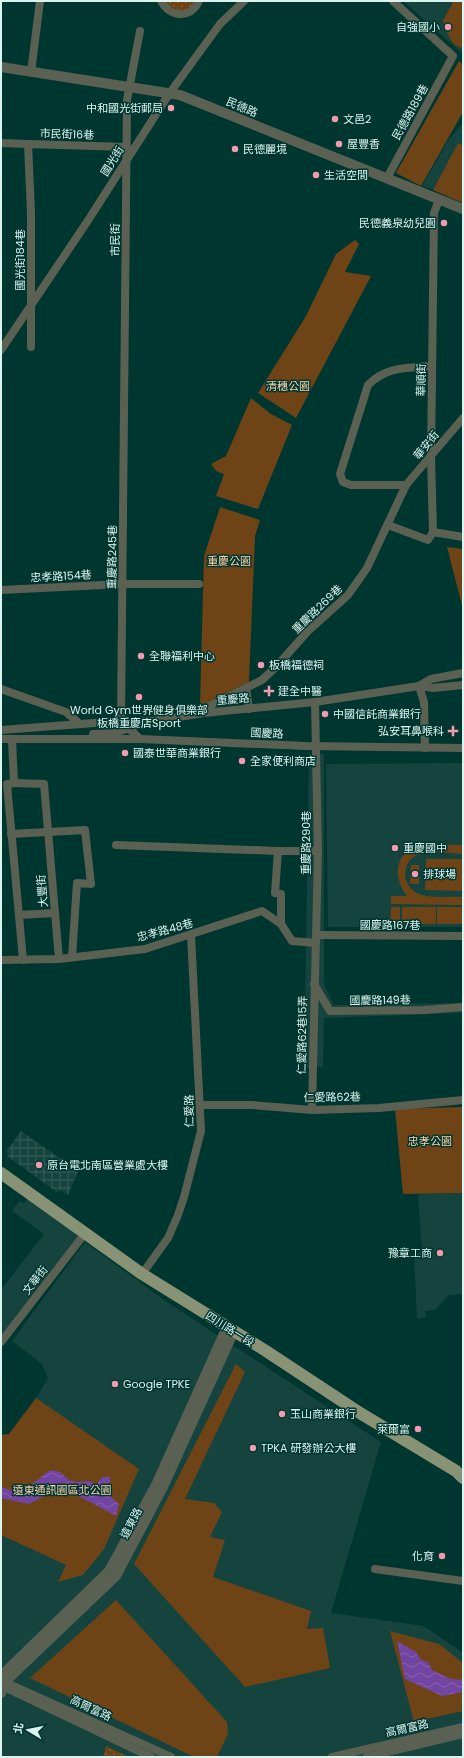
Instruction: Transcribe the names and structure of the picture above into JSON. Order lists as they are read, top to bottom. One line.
{"streets":{"main road":["四川路一段"],"street":["民德路","民德路189巷","市民街16巷","國光街","市民街","國光街184巷","華順街","華安街","重慶路245巷","忠孝路154巷","重慶路269巷","重慶路","國慶路","重慶路290巷","大豐街","國慶路167巷","忠孝路48巷","國慶路149巷","仁愛路62巷15弄","仁愛路62巷","仁愛路","文華街","遠東路","高爾富路"]},"crossings":[["民德路","民德路189巷"],["民德路","國光街"],["民德路","市民街"],["民德路","華順街"],["市民街16巷","市民街"],["市民街16巷","國光街184巷"],["國光街","市民街"],["國光街","國光街184巷"],["市民街","重慶路245巷"],["華順街","華安街"],["華安街","重慶路269巷"],["重慶路245巷","忠孝路154巷"],["重慶路245巷","重慶路"],["重慶路269巷","重慶路"],["重慶路","重慶路290巷"],["國慶路","重慶路290巷"],["重慶路290巷","國慶路167巷"],["重慶路290巷","仁愛路62巷15弄"],["國慶路167巷","忠孝路48巷"],["忠孝路48巷","仁愛路"],["國慶路149巷","仁愛路62巷15弄"],["仁愛路62巷15弄","仁愛路62巷"],["仁愛路62巷","仁愛路"],["仁愛路","四川路一段"],["文華街","四川路一段"],["四川路一段","遠東路"],["遠東路","高爾富路"]],"parks":["清穗公園","重慶公園","忠孝公園","遠東通訊園區北公園"],"places":{"other":["自強國小","中和國光街郵局","文邑2","屋豐香","民德麗境","生活空間","民德義泉幼兒園","全聯福利中心","板橋福德祠","World Gym世界健身俱樂部 板橋重慶店Sport","中國信託商業銀行","國泰世華商業銀行","全家便利商店","重慶國中","排球場","原台電北南區營業處大樓","豫章工商","Google TPKE","玉山商業銀行","萊爾富","TPKA 研發辦公大樓","化育"],"health":["建全中醫","弘安耳鼻喉科"]},"north":"left"}
